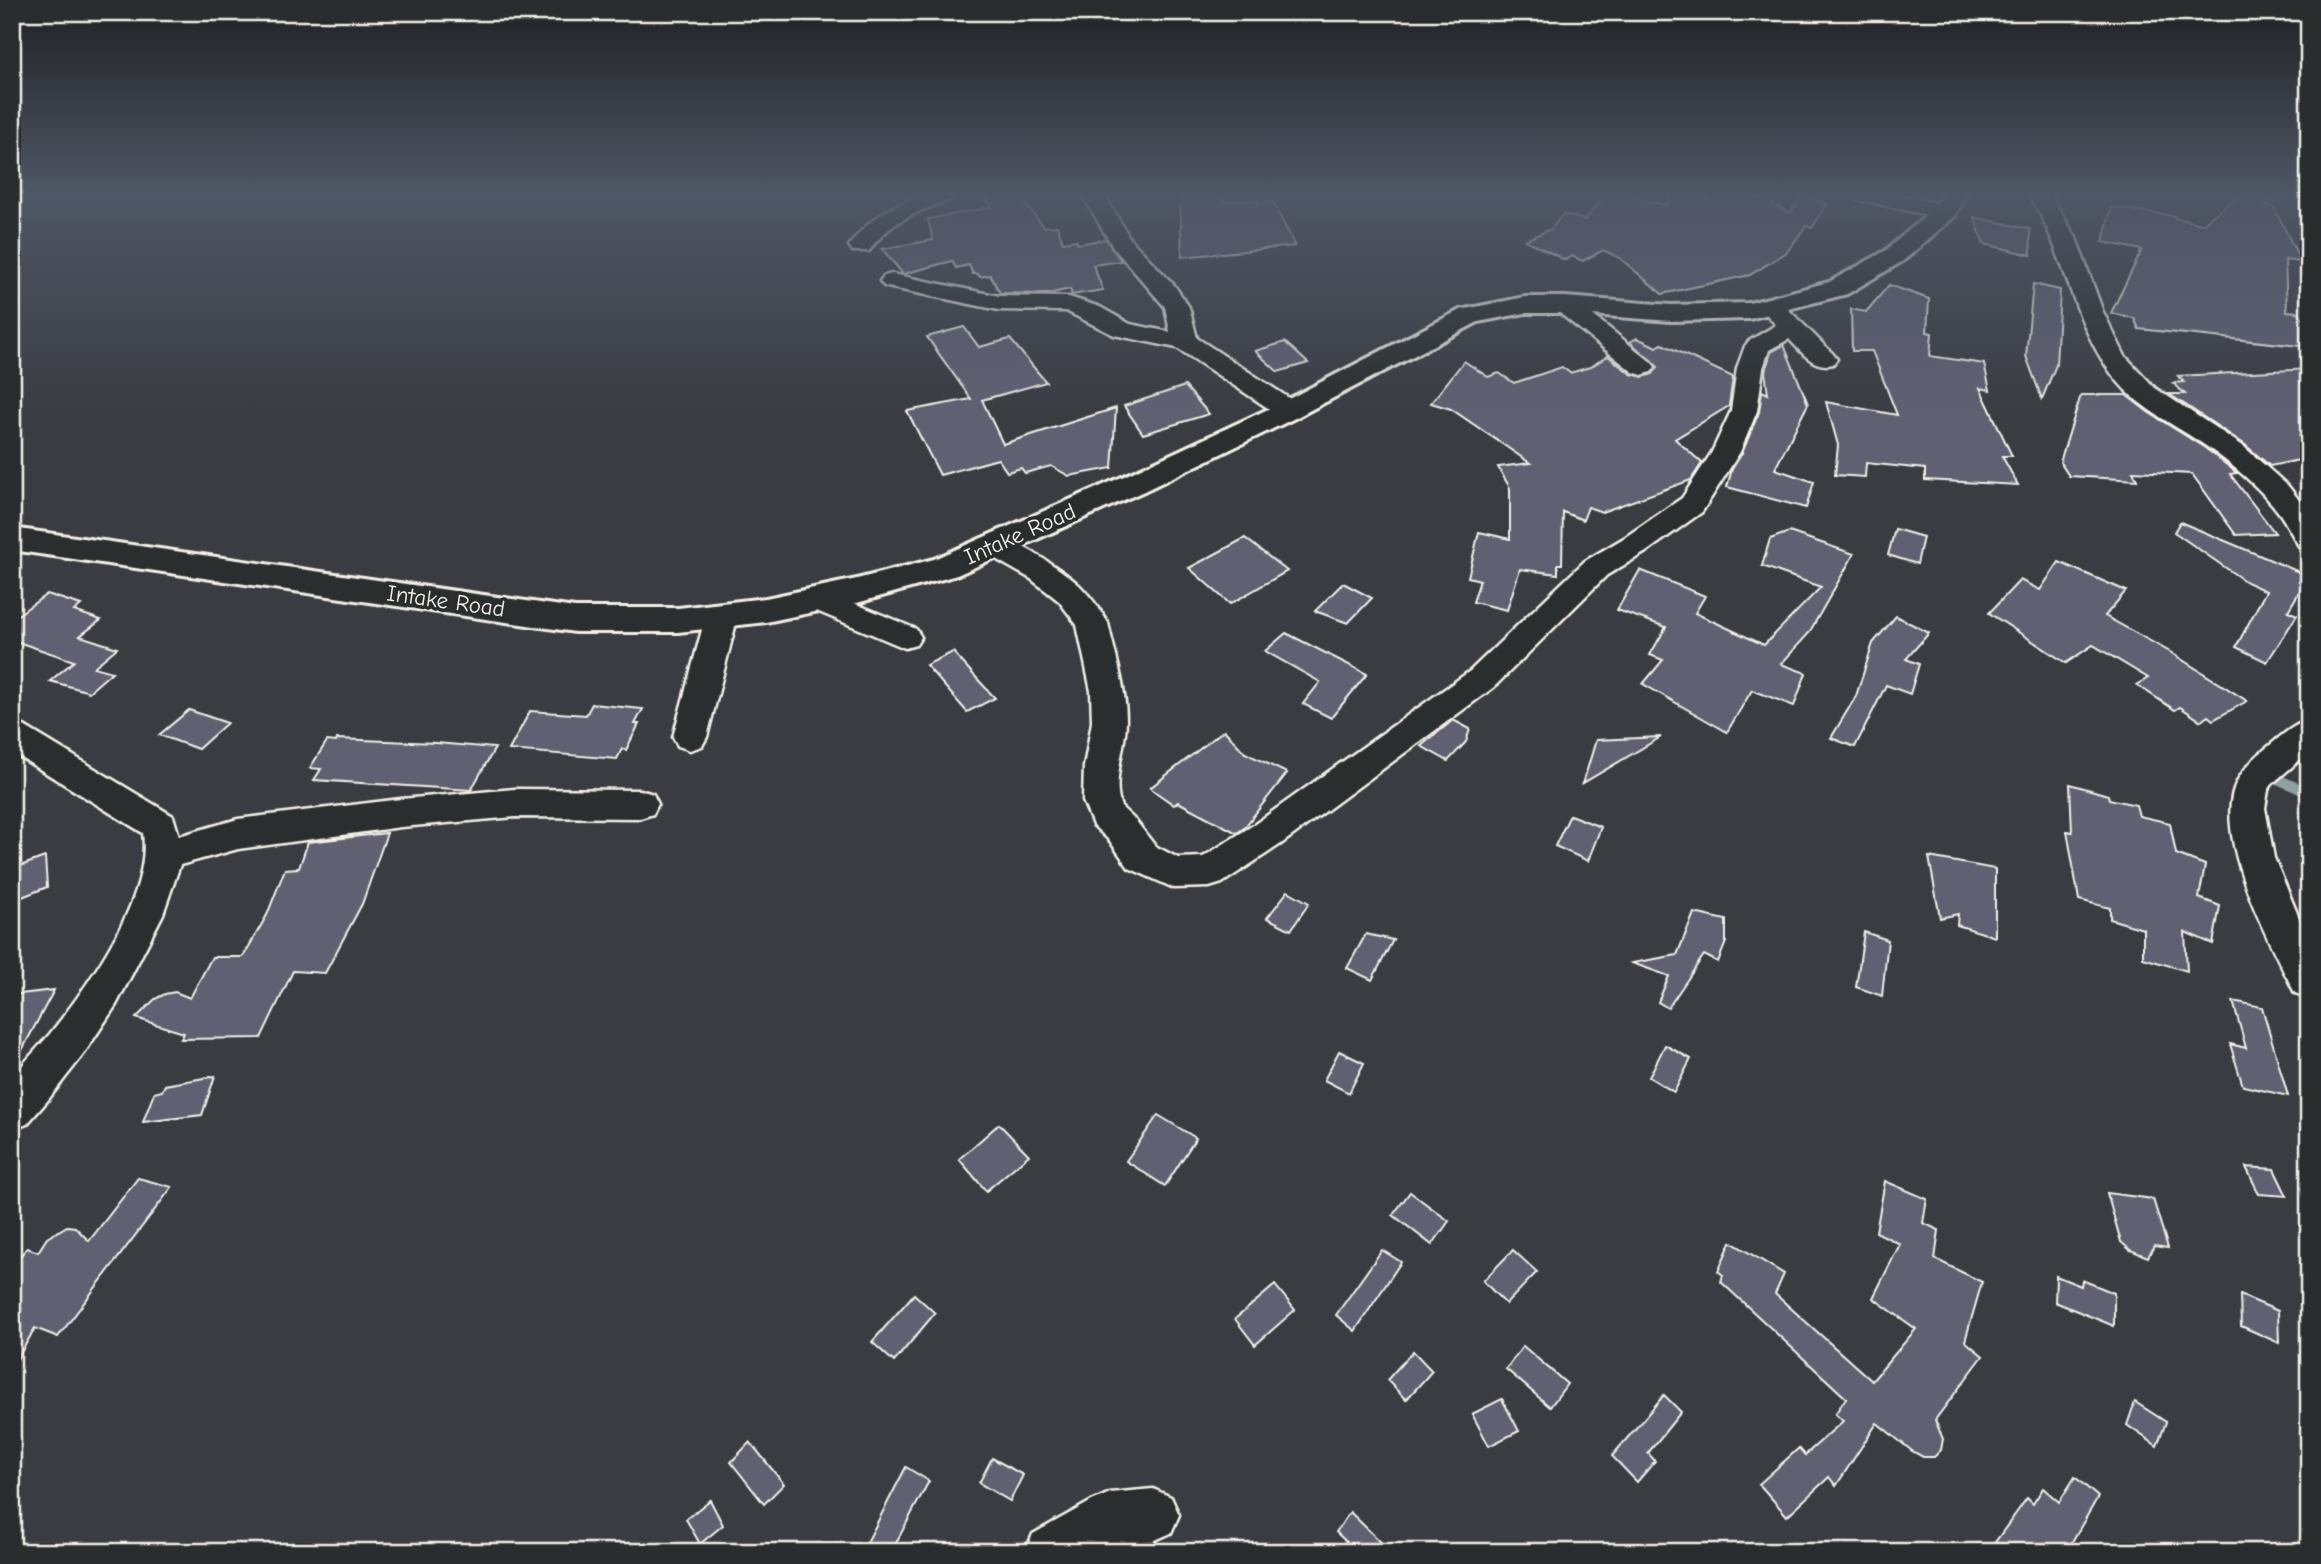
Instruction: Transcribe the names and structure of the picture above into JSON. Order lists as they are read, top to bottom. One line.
{"streets":{"street":["Intake Road"]}}
